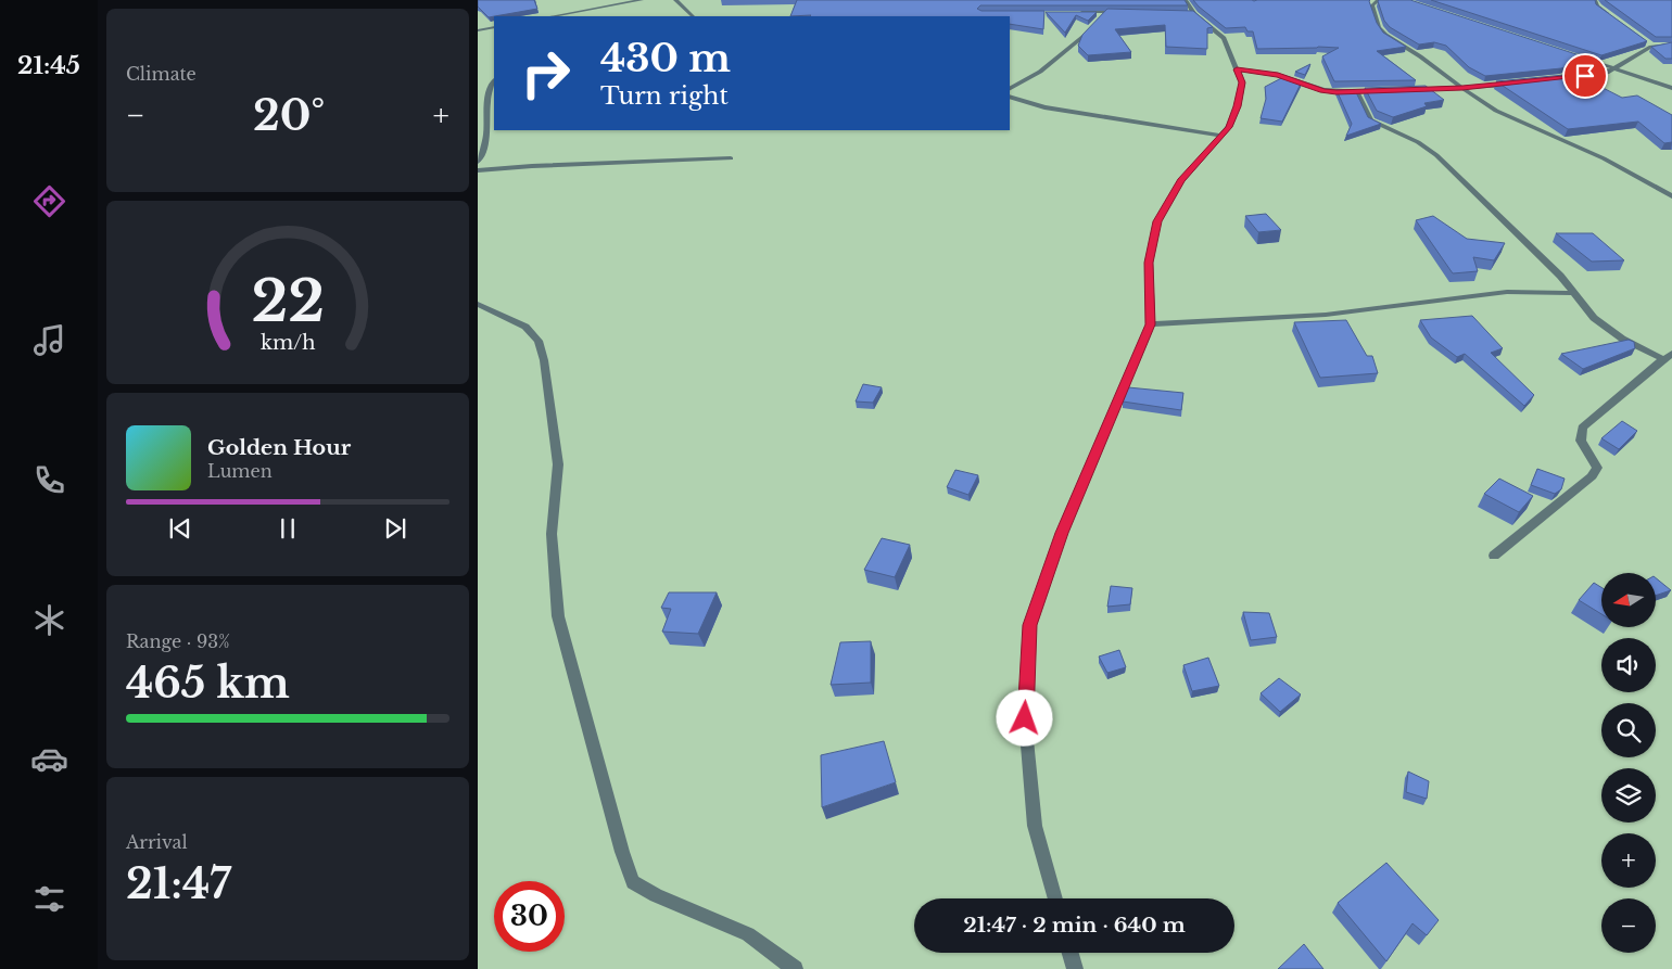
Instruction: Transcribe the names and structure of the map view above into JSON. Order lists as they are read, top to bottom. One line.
{"north":"left","page":{"tabs":"21:45","tile":["Climate",["Range · 93%","465 km"],["Arrival","21:47"]],"turn":["430 m","Turn right"],"heat":["−","20°","+"],"song":["Golden Hour","Lumen"],"map_buttons":["+","−"],"limit":"30","trip":"21:47 · 2 min · 640 m","gauge":["22","km/h"]}}
